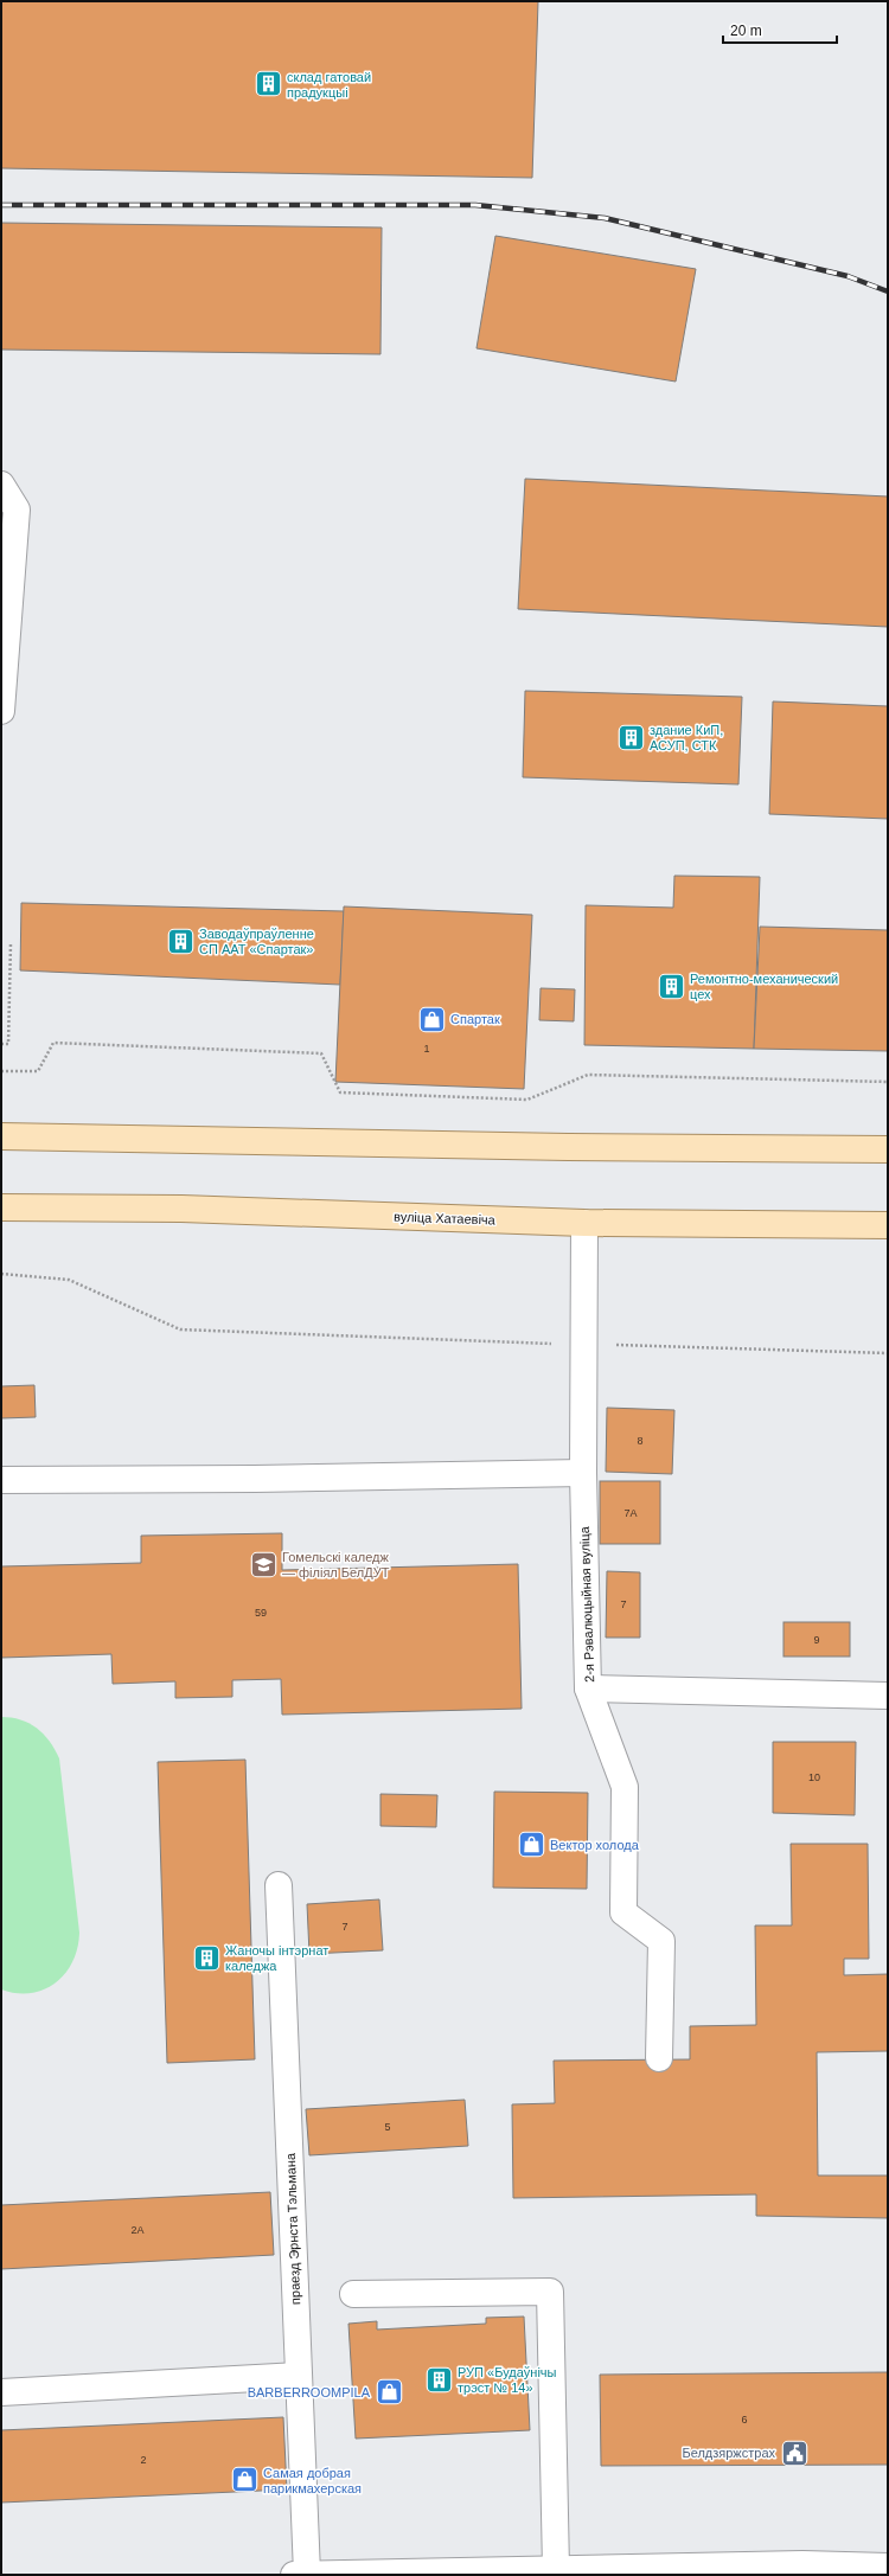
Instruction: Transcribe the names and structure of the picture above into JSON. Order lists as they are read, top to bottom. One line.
{"streets":{"main road":["вуліца Хатаевіча"],"street":["2-я Рэвалюцыйная вуліца","праезд Эрнста Тэльмана"]},"crossings":[["вуліца Хатаевіча","2-я Рэвалюцыйная вуліца"]],"places":{"building":["склад гатовай прадукцыі","здание КиП, АСУП, СТК","Заводаўпраўленне СП ААТ «Спартак»","Ремонтно-механический цех","Жаночы інтэрнат каледжа","РУП «Будаўнічы трэст № 14»"],"shop":["Спартак","Вектор холода","BARBERROOMPILA","Самая добрая парикмахерская"],"school or university":["Гомельскі каледж — філіял БелДУТ"],"public building":["Белдзяржстрах"]},"house_numbers":["1","8","7А","7","59","9","10","7","5","2А","6","2"],"scale_bar":"20 m"}
